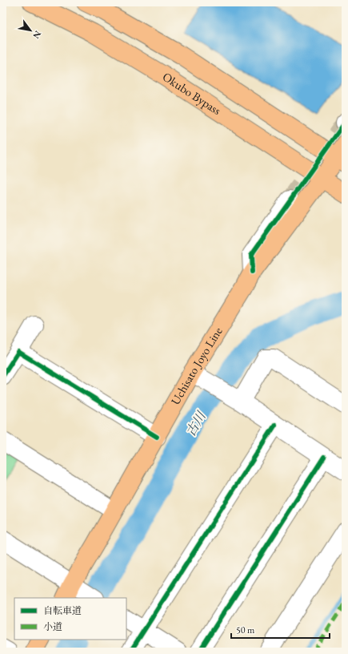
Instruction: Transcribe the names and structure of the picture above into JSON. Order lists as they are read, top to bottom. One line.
{"streets":{"main road":["Okubo Bypass","Uchisato Joyo Line"]},"crossings":[["Okubo Bypass","Uchisato Joyo Line"]],"water":["古川"],"legend":["自転車道","小道"],"scale_bar":"50 m","north":"bottom right"}
